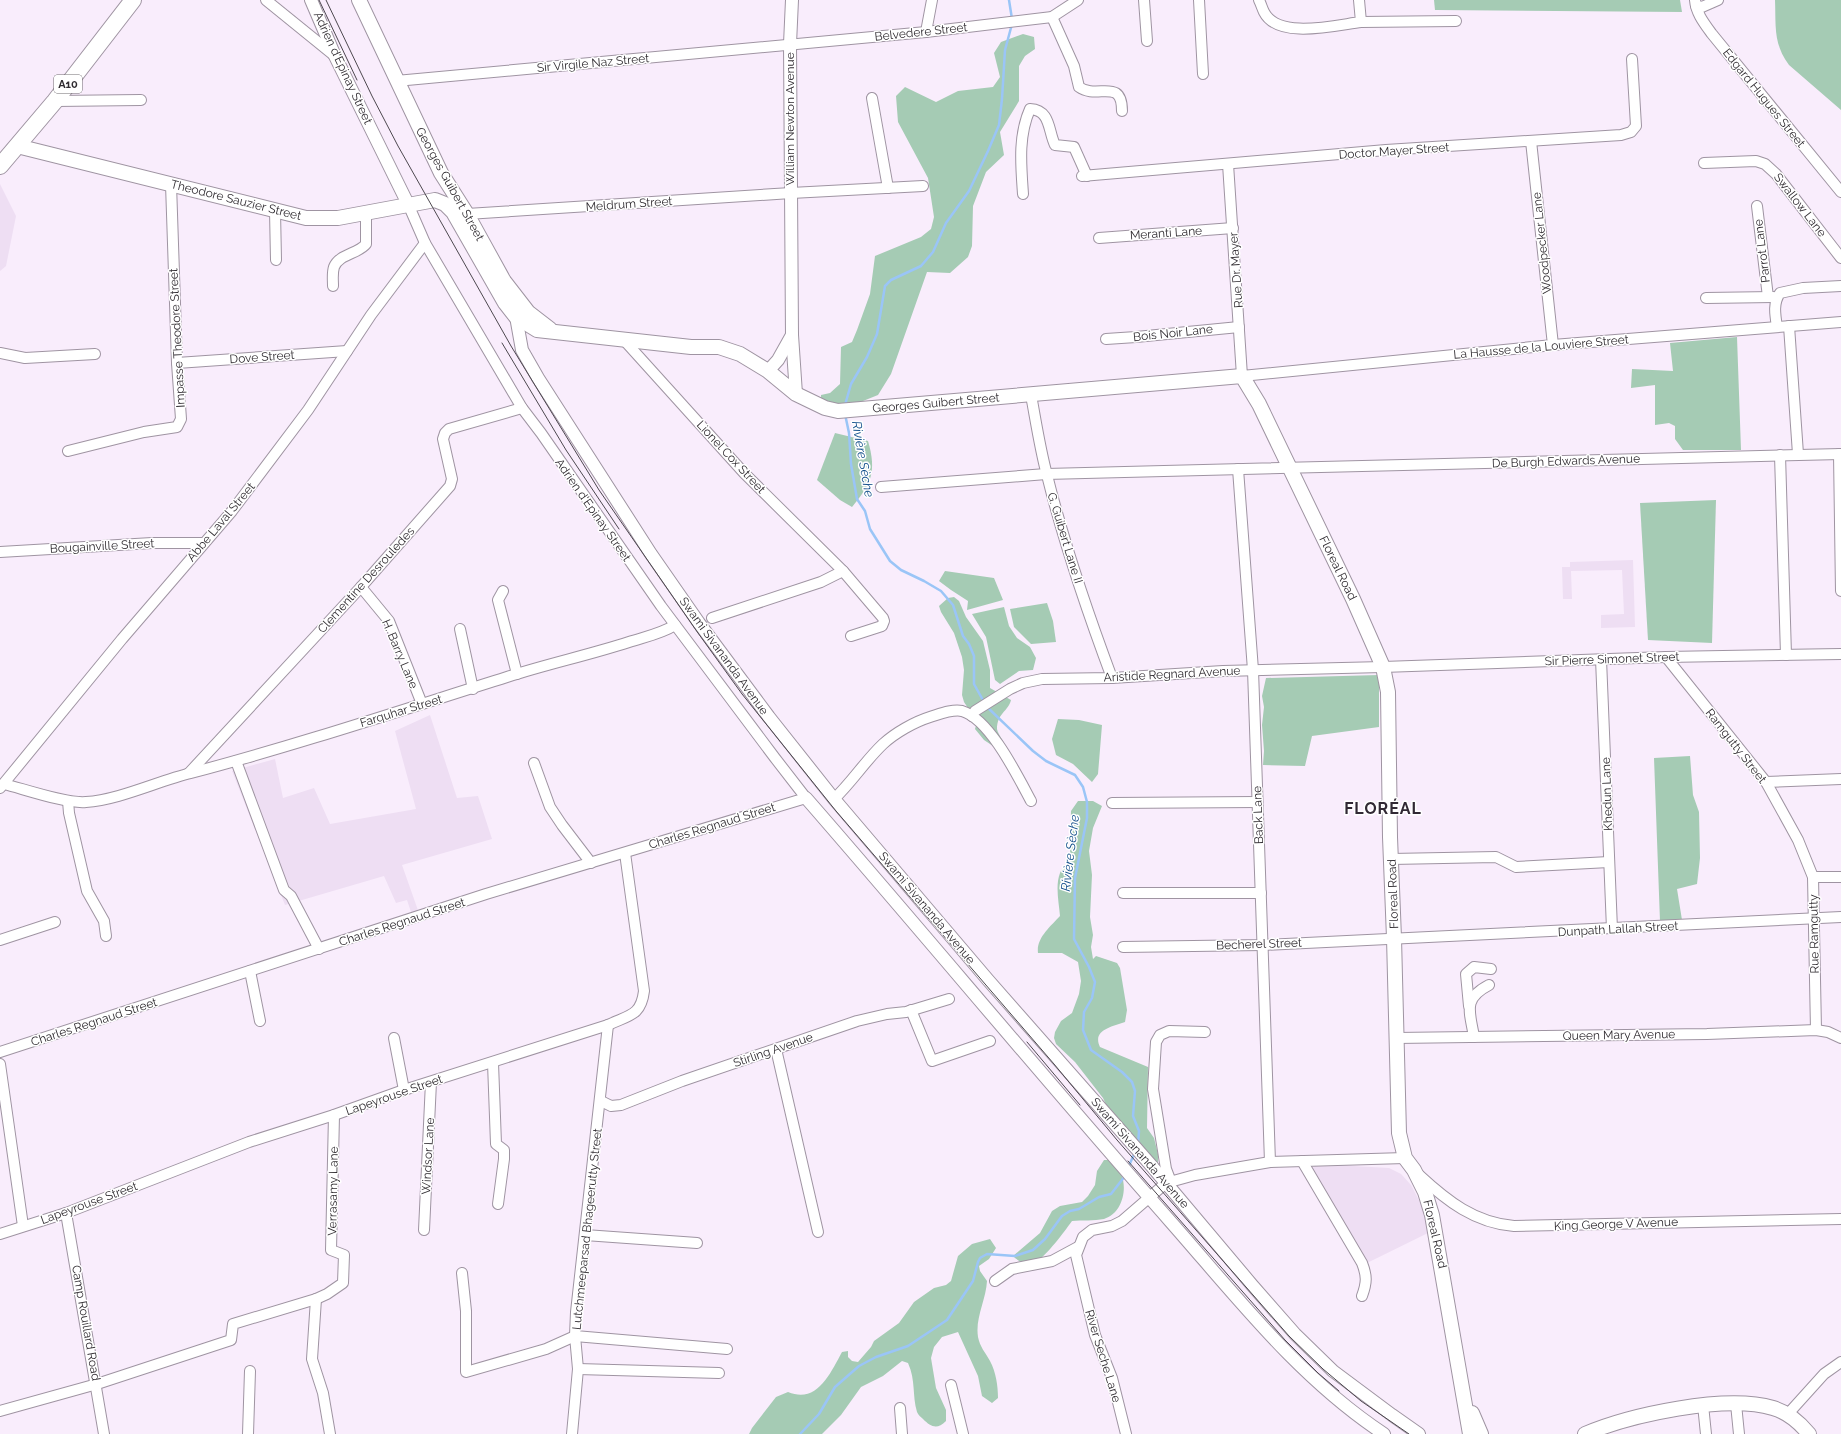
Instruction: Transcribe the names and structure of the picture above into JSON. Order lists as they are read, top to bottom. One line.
{"streets":{"main road":["A10","Georges Guibert Street","Theodore Sauzier Street","Floreal Road"],"street":["Belvedere Street","Sir Virgile Naz Street","Adrien d'Epinay Street","Edgard Hugues Street","William Newton Avenue","Doctor Mayer Street","Meldrum Street","Swallow Lane","Meranti Lane","Woodpecker Lane","Parrot Lane","Rue Dr. Mayer","Bois Noir Lane","Impasse Theodore Street","La Hausse de la Louviere Street","Dove Street","Lionel Cox Street","De Burgh Edwards Avenue","Abbe Laval Street","G. Guibert Lane II","Bougainville Street","Clementine Desrouledes","H. Barry Lane","Swami Sivananda Avenue","Sir Pierre Simonet Street","Aristide Regnard Avenue","Farquhar Street","Ramgutty Street","Khedun Lane","Back Lane","Charles Regnaud Street","Dunpath Lallah Street","Rue Ramgutty","Becherel Street","Queen Mary Avenue","Stirling Avenue","Lapeyrouse Street","Windsor Lane","Verrasamy Lane","King George V Avenue","Lutchmeeparsad Bhageerutty Street","Camp Rouillard Road","River Seche Lane"]},"crossings":[["Belvedere Street","Sir Virgile Naz Street"],["Belvedere Street","William Newton Avenue"],["Sir Virgile Naz Street","William Newton Avenue"],["Sir Virgile Naz Street","Georges Guibert Street"],["Adrien d'Epinay Street","Theodore Sauzier Street"],["Adrien d'Epinay Street","Abbe Laval Street"],["Adrien d'Epinay Street","Clementine Desrouledes"],["Adrien d'Epinay Street","Farquhar Street"],["Adrien d'Epinay Street","Charles Regnaud Street"],["A10","Theodore Sauzier Street"],["William Newton Avenue","Georges Guibert Street"],["William Newton Avenue","Meldrum Street"],["Doctor Mayer Street","Woodpecker Lane"],["Doctor Mayer Street","Rue Dr. Mayer"],["Georges Guibert Street","Theodore Sauzier Street"],["Georges Guibert Street","Meldrum Street"],["Georges Guibert Street","Rue Dr. Mayer"],["Georges Guibert Street","La Hausse de la Louviere Street"],["Georges Guibert Street","Lionel Cox Street"],["Georges Guibert Street","G. Guibert Lane II"],["Georges Guibert Street","Floreal Road"],["Georges Guibert Street","Swami Sivananda Avenue"],["Theodore Sauzier Street","Impasse Theodore Street"],["Meranti Lane","Rue Dr. Mayer"],["Woodpecker Lane","La Hausse de la Louviere Street"],["Parrot Lane","La Hausse de la Louviere Street"],["Rue Dr. Mayer","Bois Noir Lane"],["Rue Dr. Mayer","La Hausse de la Louviere Street"],["Rue Dr. Mayer","Floreal Road"],["Impasse Theodore Street","Dove Street"],["La Hausse de la Louviere Street","Floreal Road"],["Dove Street","Abbe Laval Street"],["De Burgh Edwards Avenue","G. Guibert Lane II"],["De Burgh Edwards Avenue","Floreal Road"],["De Burgh Edwards Avenue","Back Lane"],["Abbe Laval Street","Bougainville Street"],["Abbe Laval Street","Farquhar Street"],["G. Guibert Lane II","Aristide Regnard Avenue"],["Floreal Road","Sir Pierre Simonet Street"],["Floreal Road","Aristide Regnard Avenue"],["Floreal Road","Dunpath Lallah Street"],["Floreal Road","Becherel Street"],["Floreal Road","Queen Mary Avenue"],["Floreal Road","King George V Avenue"],["Clementine Desrouledes","H. Barry Lane"],["Clementine Desrouledes","Farquhar Street"],["H. Barry Lane","Farquhar Street"],["Sir Pierre Simonet Street","Aristide Regnard Avenue"],["Sir Pierre Simonet Street","Ramgutty Street"],["Sir Pierre Simonet Street","Khedun Lane"],["Aristide Regnard Avenue","Back Lane"],["Ramgutty Street","Rue Ramgutty"],["Khedun Lane","Dunpath Lallah Street"],["Back Lane","Becherel Street"],["Charles Regnaud Street","Lapeyrouse Street"],["Dunpath Lallah Street","Rue Ramgutty"],["Dunpath Lallah Street","Becherel Street"],["Rue Ramgutty","Queen Mary Avenue"],["Stirling Avenue","Lutchmeeparsad Bhageerutty Street"],["Lapeyrouse Street","Windsor Lane"],["Lapeyrouse Street","Verrasamy Lane"],["Lapeyrouse Street","Lutchmeeparsad Bhageerutty Street"],["Lapeyrouse Street","Camp Rouillard Road"],["Verrasamy Lane","Camp Rouillard Road"]],"districts":["FLORÉAL"],"water":["Rivière Sèche"]}
